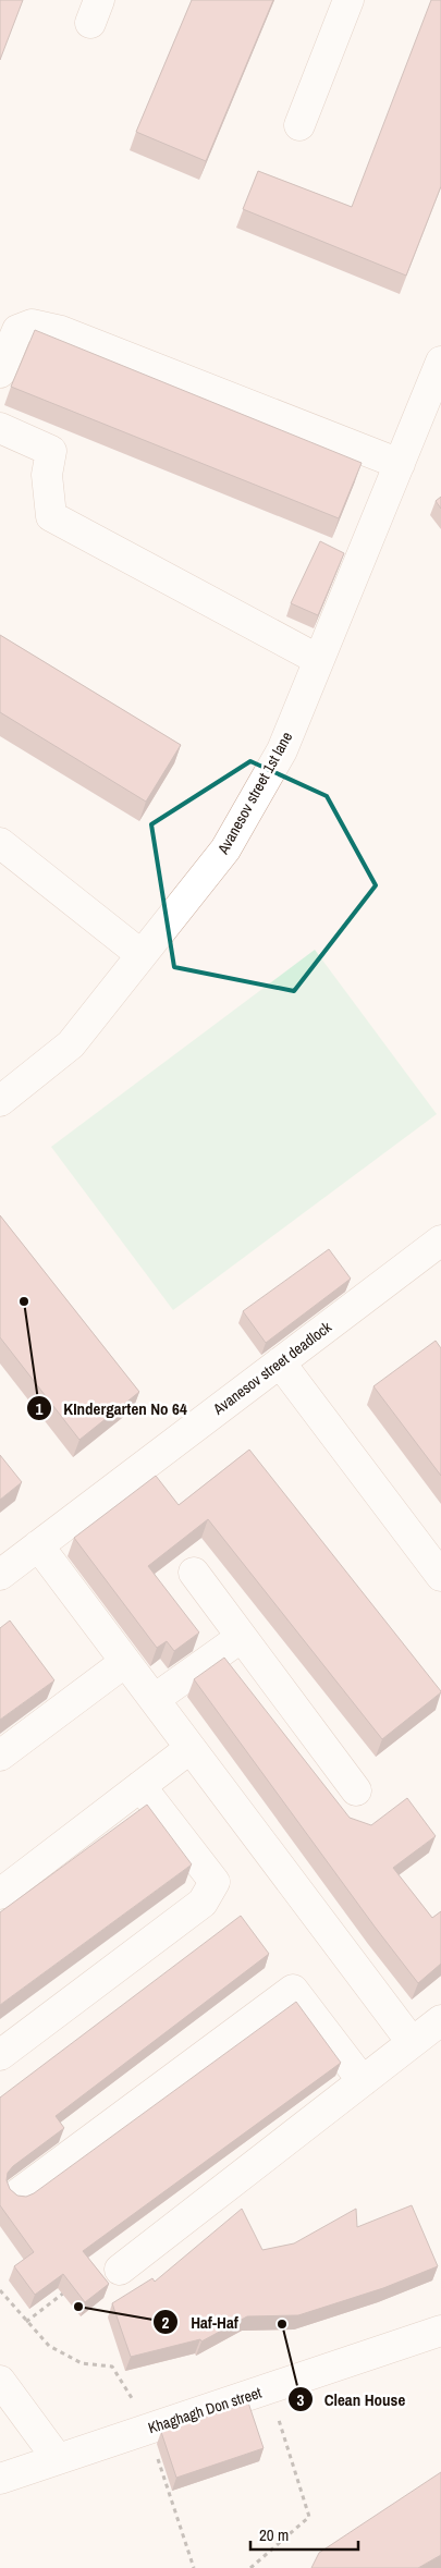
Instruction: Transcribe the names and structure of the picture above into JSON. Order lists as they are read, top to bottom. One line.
{"streets":{"street":["Avanesov street 1st lane","Avanesov street deadlock","Khaghagh Don street"]},"places":["KIndergarten No 64","Haf-Haf","Clean House"],"scale_bar":"20 m"}
